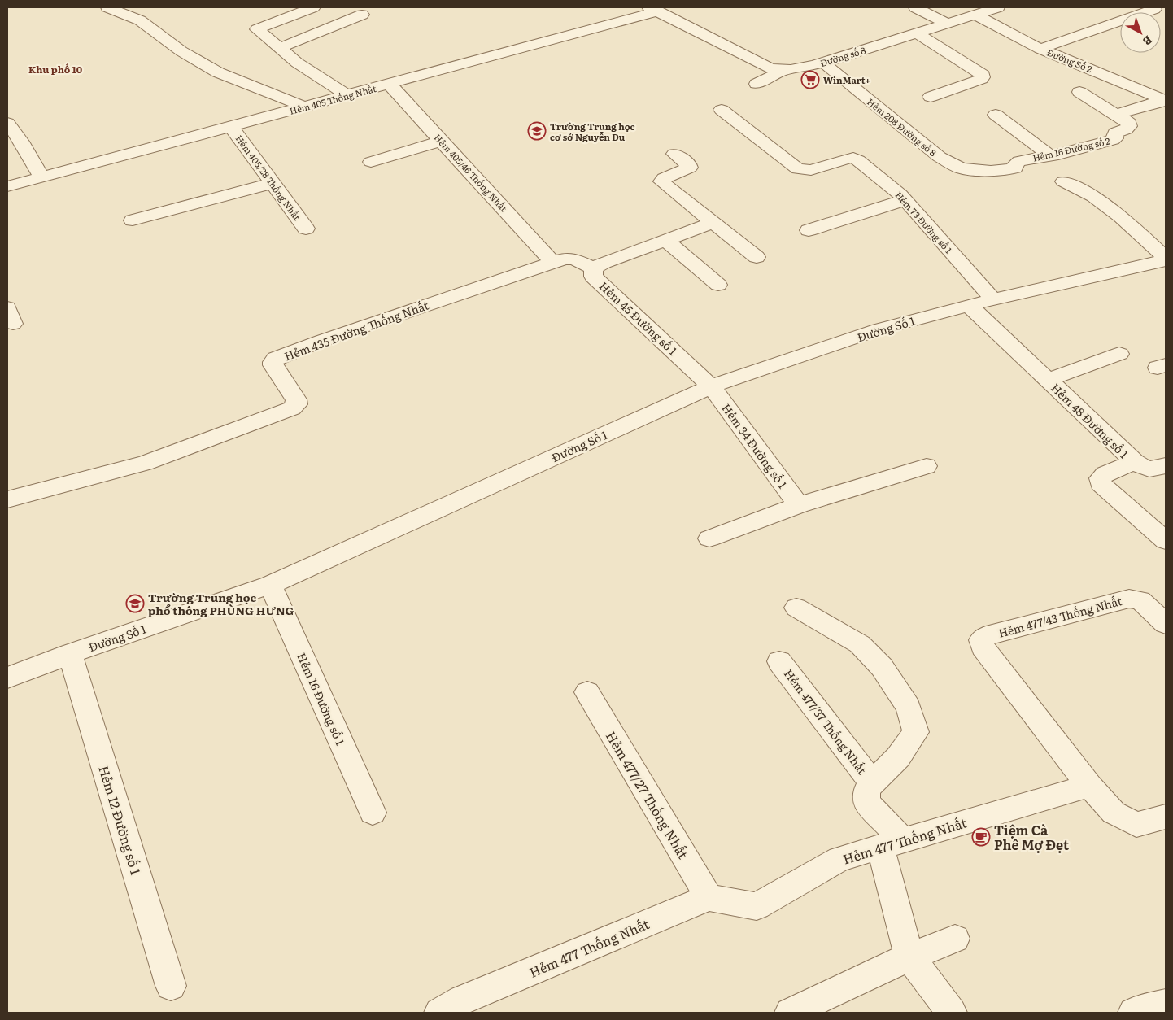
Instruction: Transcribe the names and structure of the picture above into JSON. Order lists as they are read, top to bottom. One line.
{"streets":{"street":["Đường số 8","Đường Số 2","Hẻm 405 Thống Nhất","Hẻm 208 Đường số 8","Hẻm 16 Đường số 2","Hẻm 405/46 Thống Nhất","Hẻm 405/28 Thống Nhất","Hẻm 73 Đường số 1","Hẻm 45 Đường số 1","Đường Số 1","Hẻm 435 Đường Thống Nhất","Hẻm 48 Đường số 1","Hẻm 34 Đường số 1","Hẻm 477/43 Thống Nhất","Hẻm 16 Đường số 1","Hẻm 477/37 Thống Nhất","Hẻm 477/27 Thống Nhất","Hẻm 12 Đường số 1","Hẻm 477 Thống Nhất"]},"crossings":[["Đường số 8","Đường Số 2"],["Đường số 8","Hẻm 405 Thống Nhất"],["Đường số 8","Hẻm 208 Đường số 8"],["Hẻm 405 Thống Nhất","Hẻm 405/46 Thống Nhất"],["Hẻm 405 Thống Nhất","Hẻm 405/28 Thống Nhất"],["Hẻm 208 Đường số 8","Hẻm 16 Đường số 2"],["Hẻm 405/46 Thống Nhất","Hẻm 435 Đường Thống Nhất"],["Hẻm 73 Đường số 1","Đường Số 1"],["Hẻm 45 Đường số 1","Đường Số 1"],["Hẻm 45 Đường số 1","Hẻm 435 Đường Thống Nhất"],["Hẻm 45 Đường số 1","Hẻm 34 Đường số 1"],["Đường Số 1","Hẻm 48 Đường số 1"],["Đường Số 1","Hẻm 34 Đường số 1"],["Đường Số 1","Hẻm 16 Đường số 1"],["Đường Số 1","Hẻm 12 Đường số 1"],["Hẻm 477/43 Thống Nhất","Hẻm 477 Thống Nhất"],["Hẻm 477/37 Thống Nhất","Hẻm 477 Thống Nhất"],["Hẻm 477/27 Thống Nhất","Hẻm 477 Thống Nhất"]],"districts":["Khu phố 10"],"places":{"supermarket":["WinMart+"],"school or university":["Trường Trung học cơ sở Nguyễn Du","Trường Trung học phổ thông PHÙNG HƯNG"],"cafe":["Tiệm Cà Phê Mợ Đẹt"]},"north":"bottom right"}
